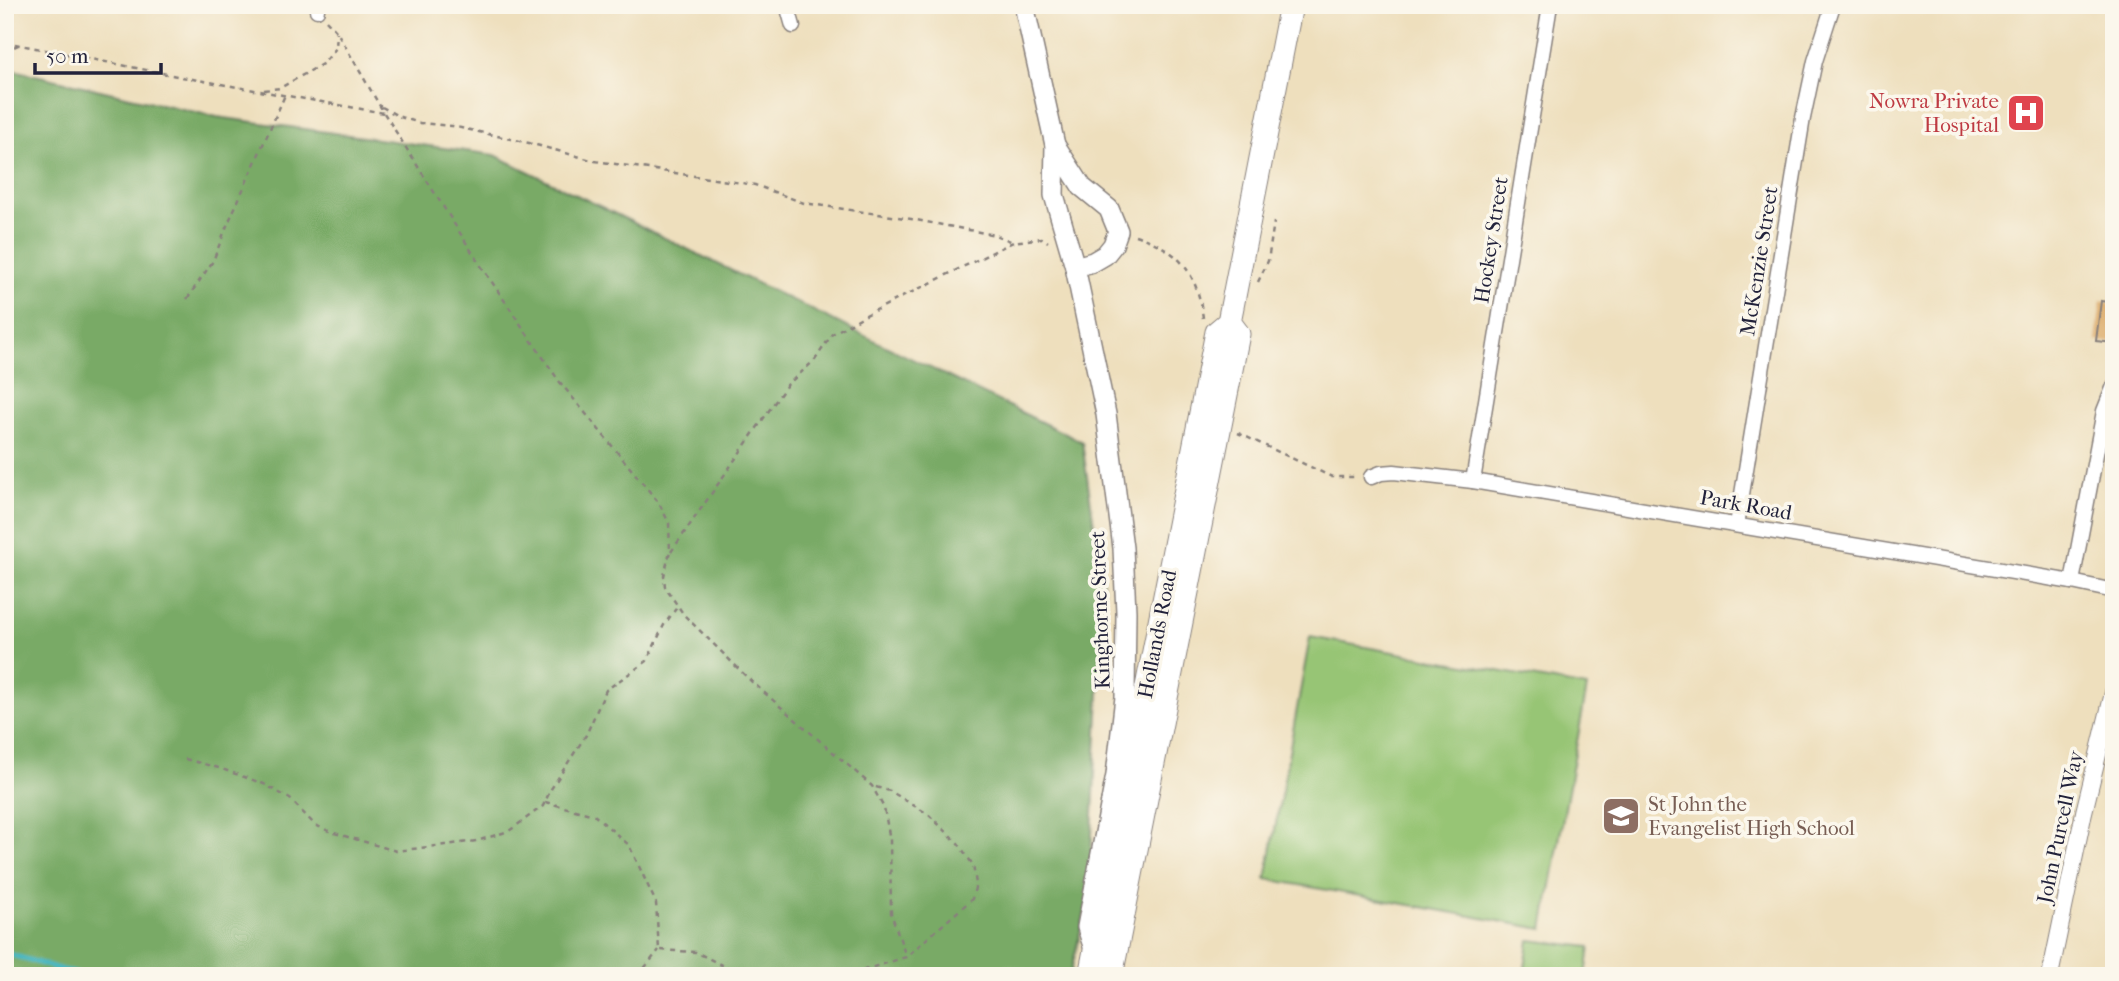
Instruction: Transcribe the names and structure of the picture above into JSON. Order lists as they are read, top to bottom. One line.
{"streets":{"highway":["Hollands Road"],"main road":["Kinghorne Street"],"street":["Hockey Street","McKenzie Street","Park Road","John Purcell Way"]},"crossings":[["Hockey Street","Park Road"],["McKenzie Street","Park Road"],["Kinghorne Street","Hollands Road"]],"places":{"hospital":["Nowra Private Hospital"],"school or university":["St John the Evangelist High School"]},"scale_bar":"50 m"}
